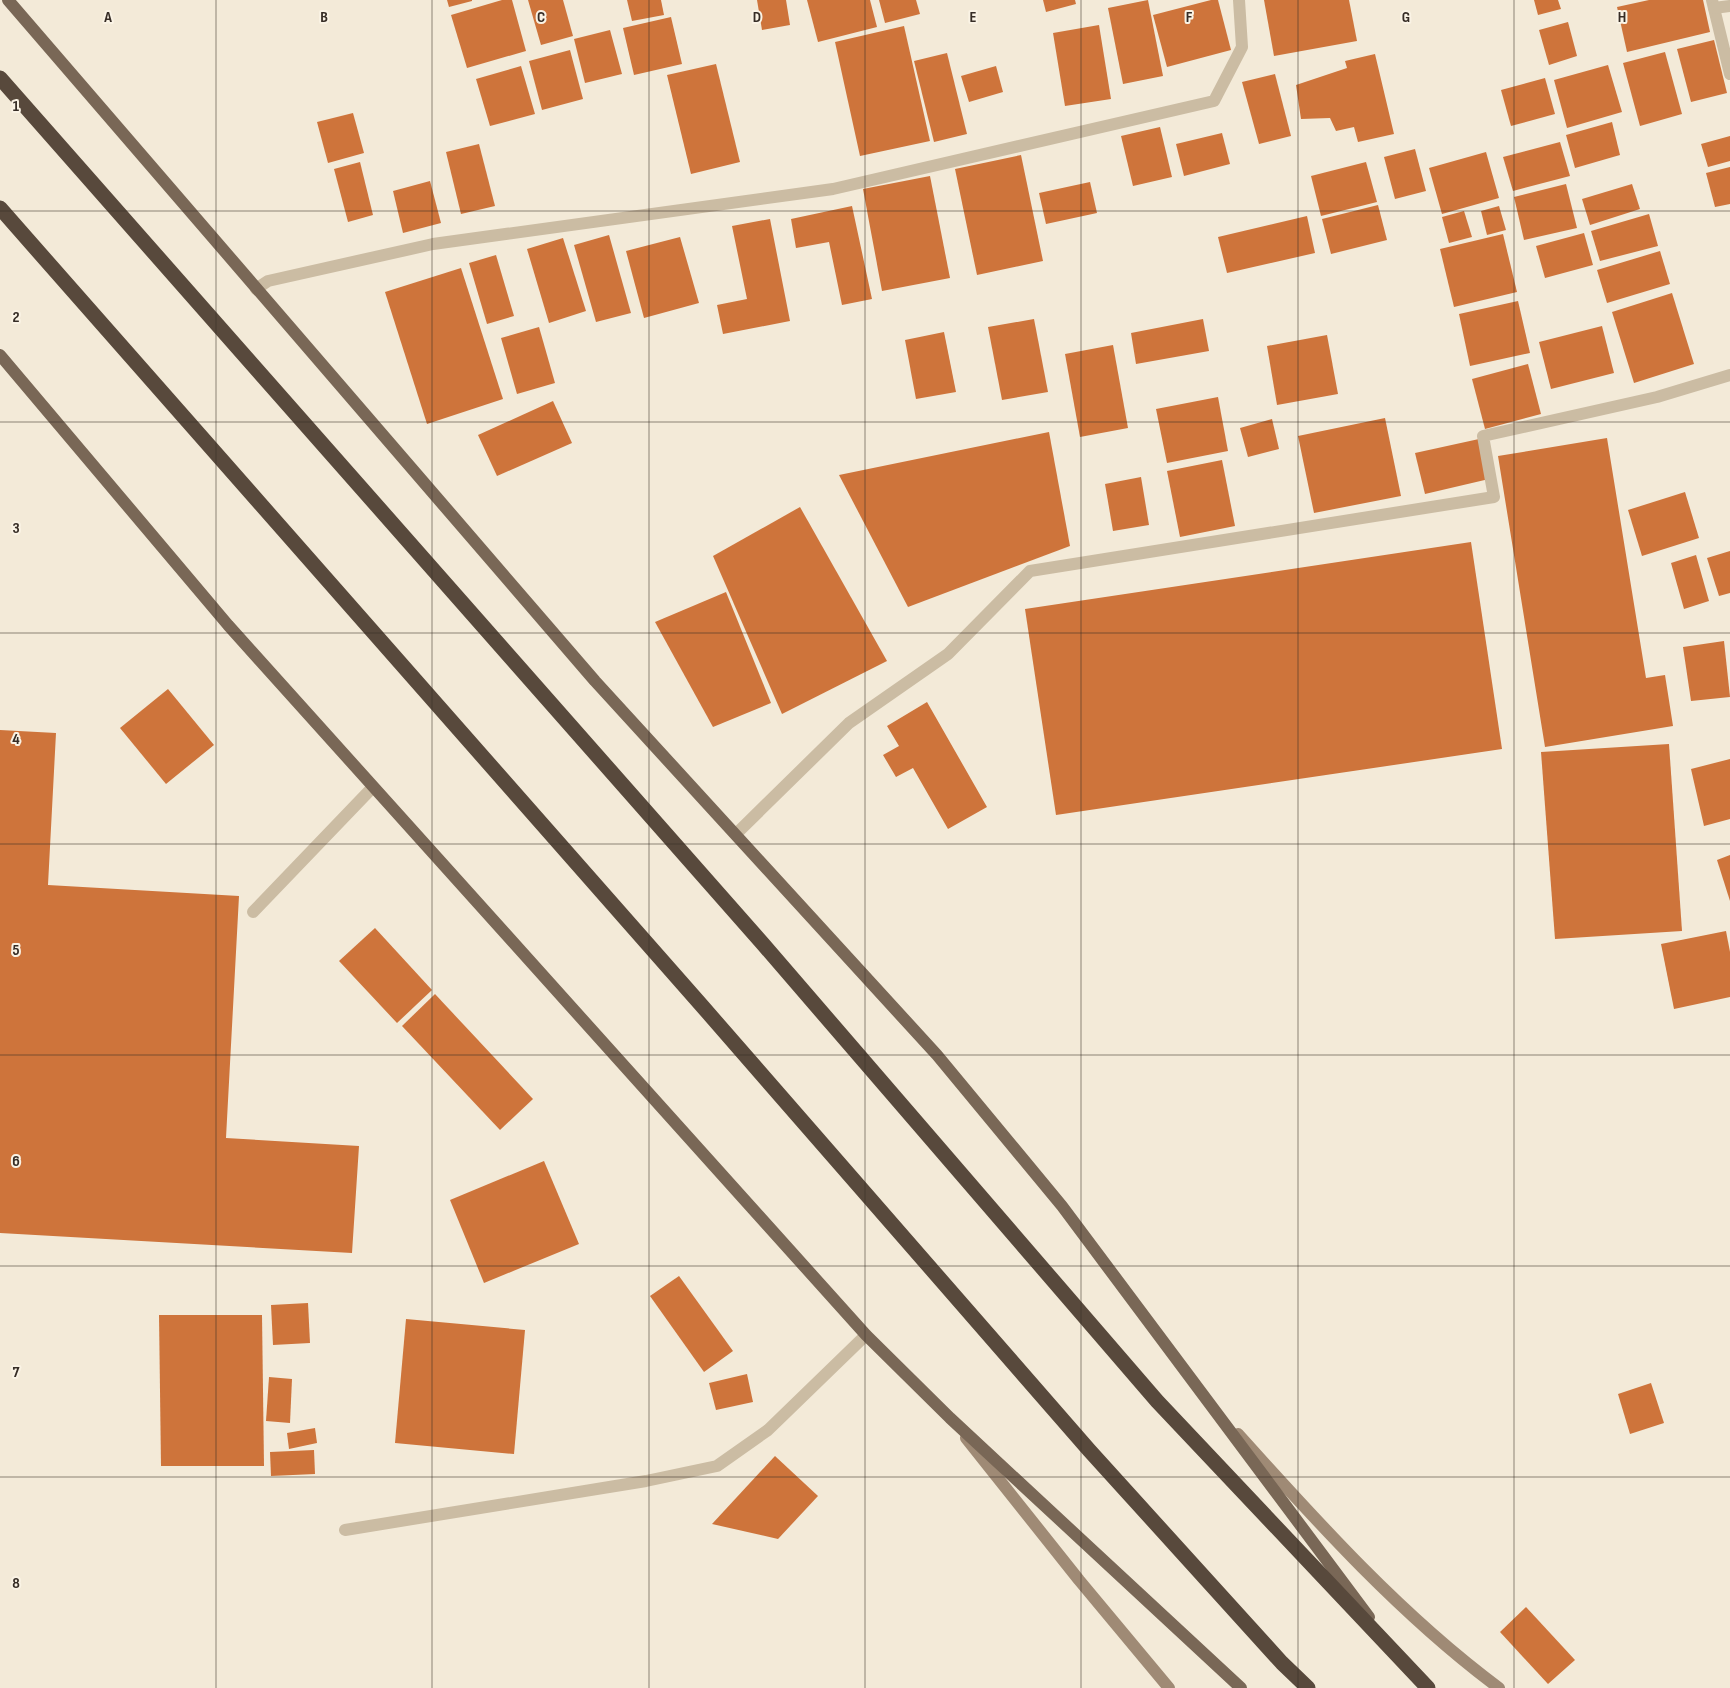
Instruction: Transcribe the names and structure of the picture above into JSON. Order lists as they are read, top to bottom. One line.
{"grid":{"columns":["A","B","C","D","E","F","G","H"],"rows":["1","2","3","4","5","6","7","8"]}}
